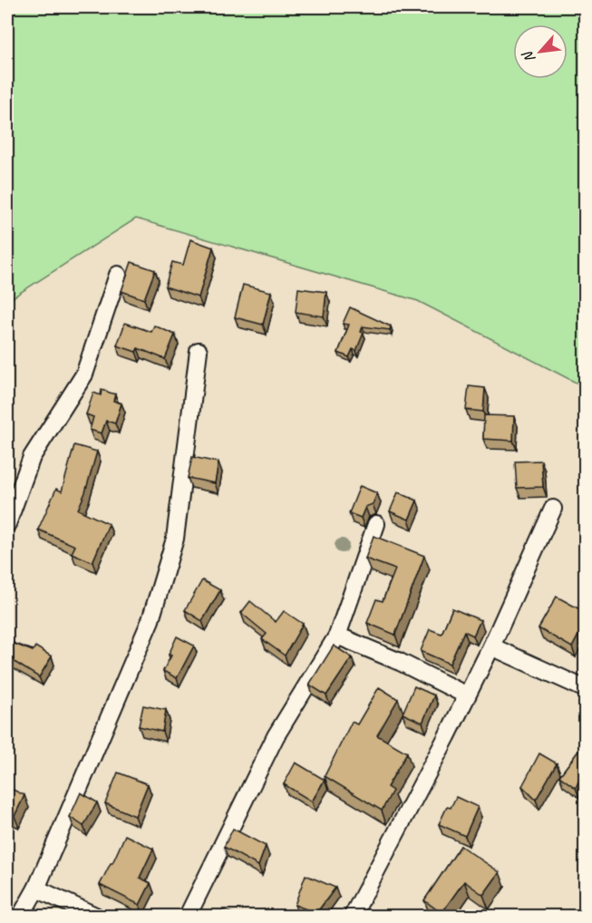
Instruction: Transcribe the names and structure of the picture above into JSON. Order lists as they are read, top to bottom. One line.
{"north":"bottom left"}
